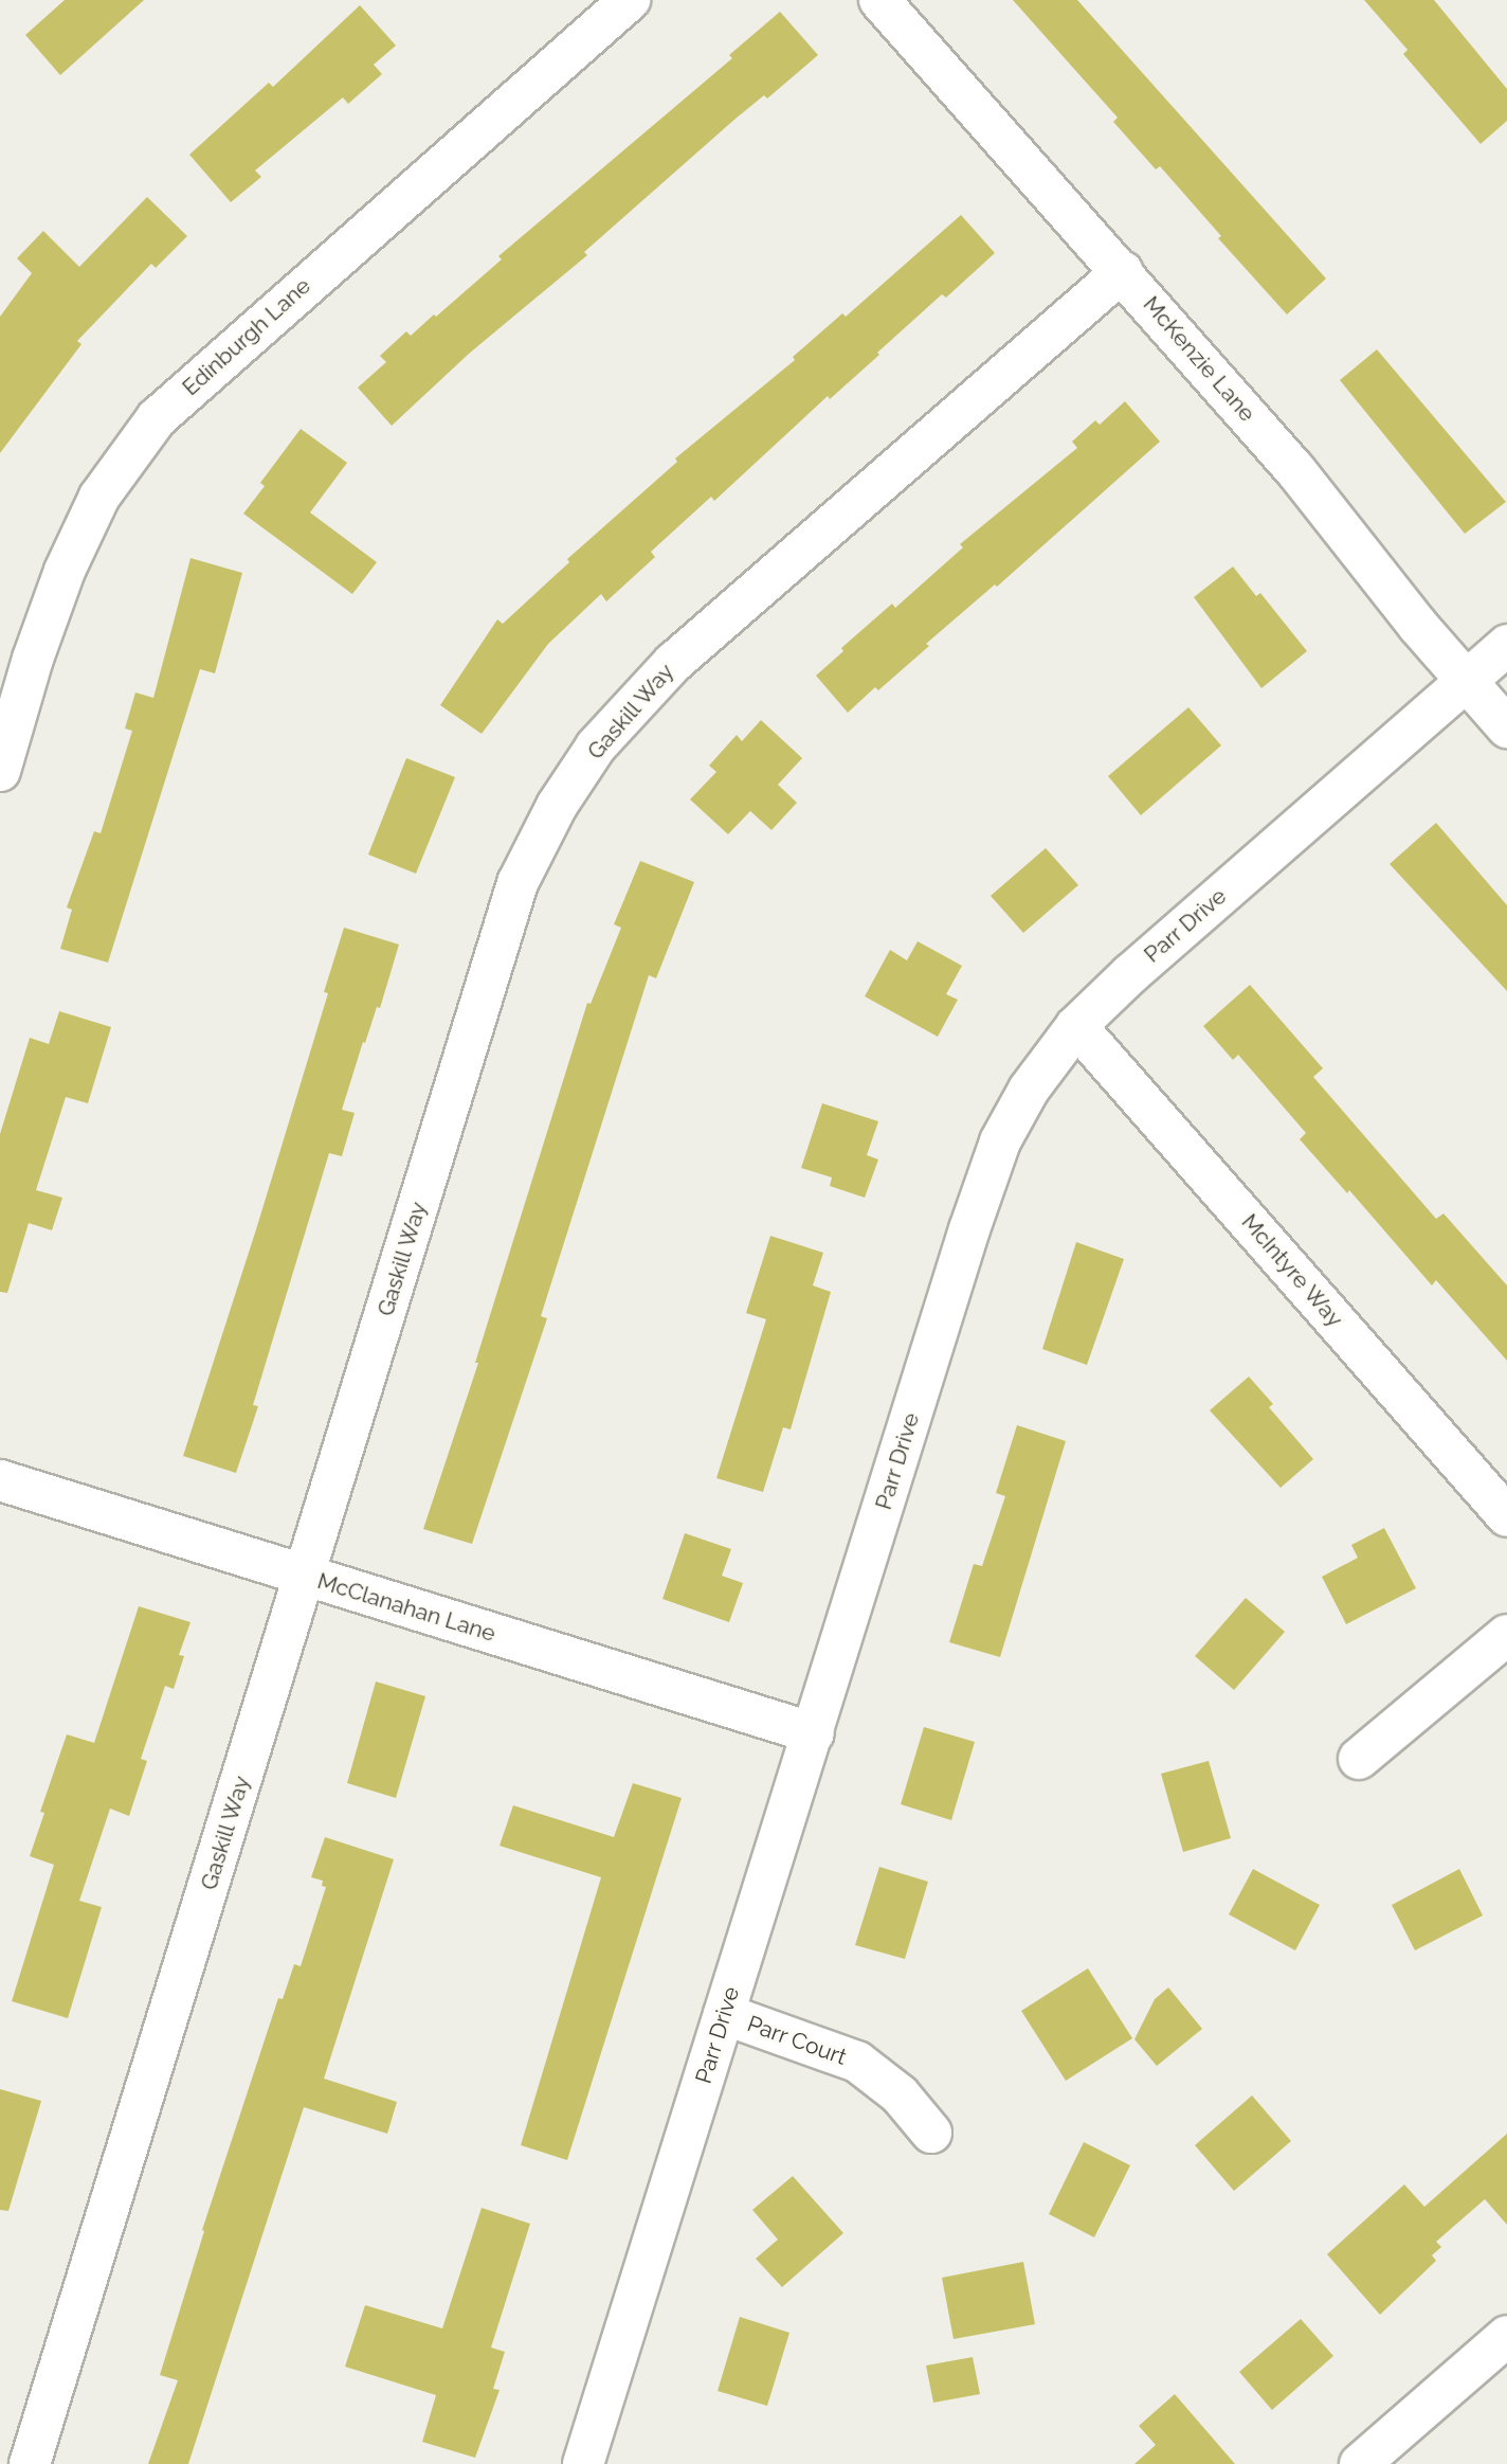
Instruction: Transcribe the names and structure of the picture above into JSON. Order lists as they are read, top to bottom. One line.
{"streets":{"street":["Edinburgh Lane","McKenzie Lane","Gaskill Way","Parr Drive","McIntyre Way","McClanahan Lane","Parr Court"]},"crossings":[["McKenzie Lane","Gaskill Way"],["McKenzie Lane","Parr Drive"],["Gaskill Way","McClanahan Lane"],["Parr Drive","McIntyre Way"],["Parr Drive","McClanahan Lane"],["Parr Drive","Parr Court"]]}
